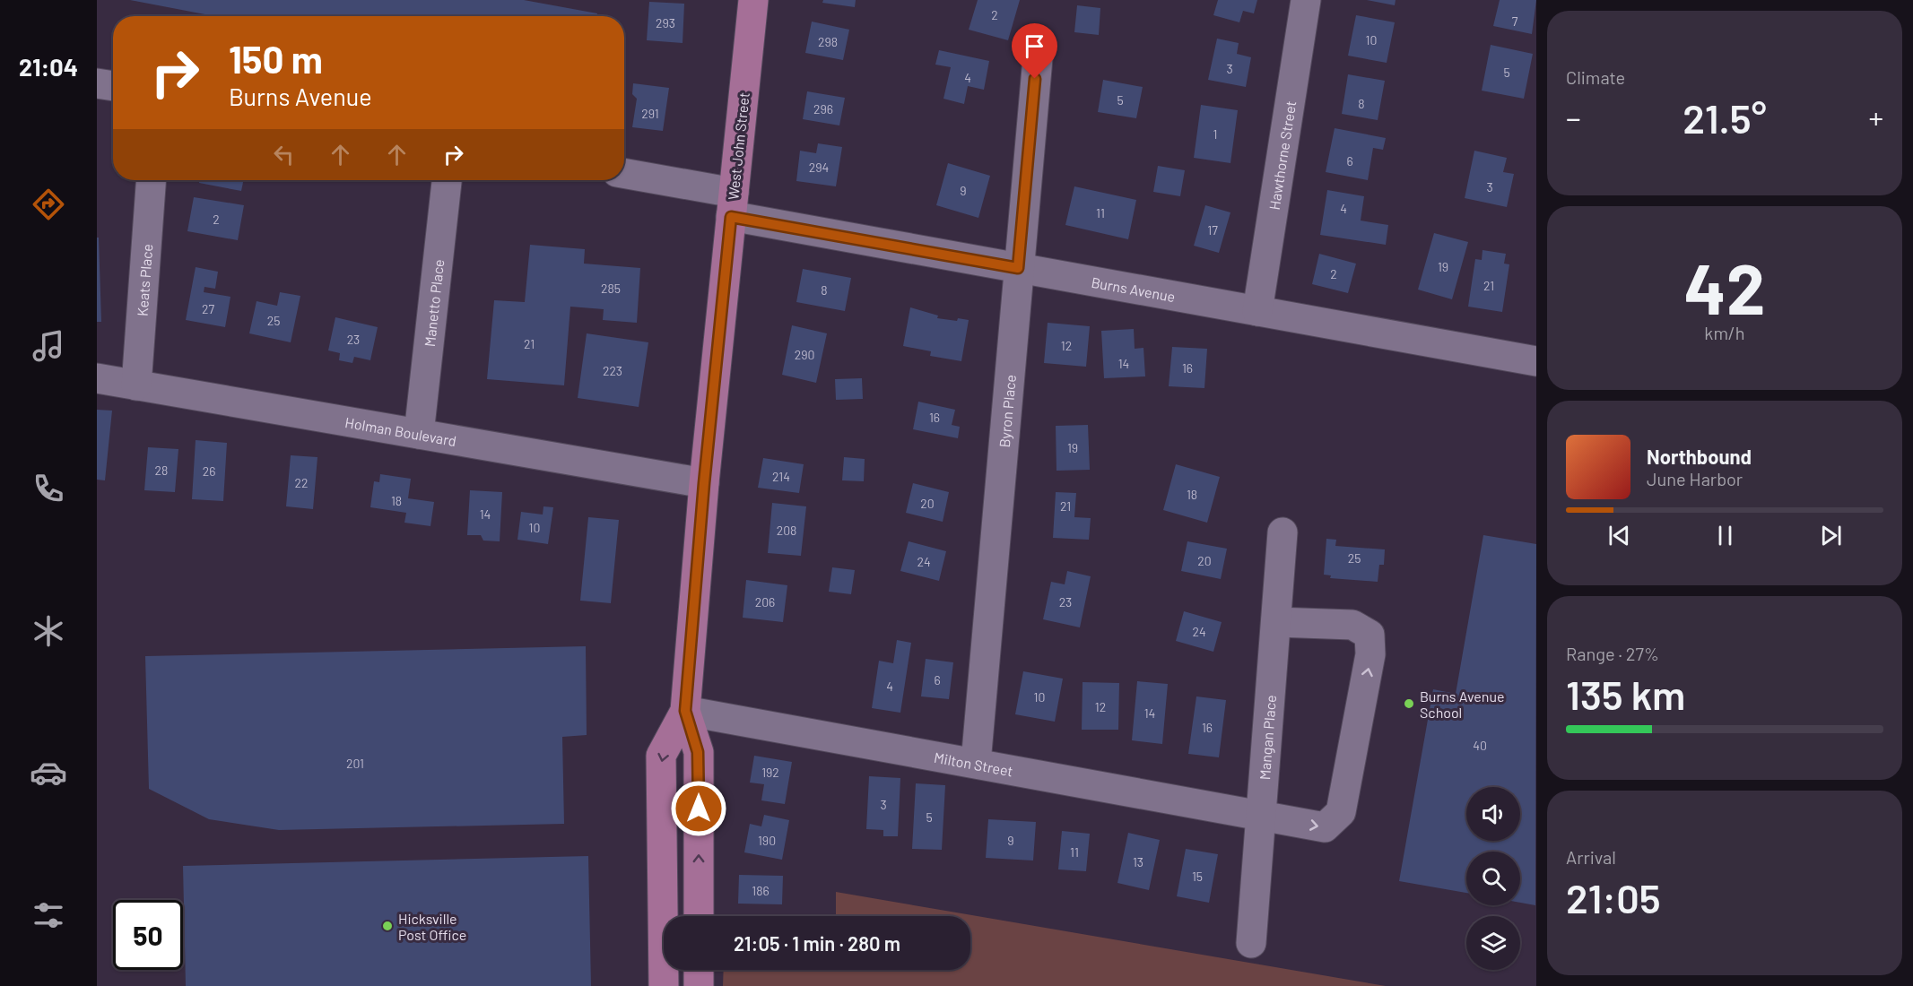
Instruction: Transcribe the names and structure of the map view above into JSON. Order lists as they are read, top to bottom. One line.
{"streets":{"main road":["West John Street"],"street":["Hawthorne Street","Keats Place","Burns Avenue","Manetto Place","Byron Place","Holman Boulevard","Mangan Place","Milton Street"]},"crossings":[["West John Street","Burns Avenue"],["West John Street","Holman Boulevard"],["West John Street","Milton Street"],["Hawthorne Street","Burns Avenue"],["Keats Place","Holman Boulevard"],["Burns Avenue","Byron Place"],["Manetto Place","Holman Boulevard"],["Byron Place","Milton Street"],["Mangan Place","Milton Street"]],"places":["Burns Avenue School","Hicksville Post Office"],"house_numbers":["2","7","293","10","298","3","5","4","5","8","296","291","1","6","294","3","9","4","11","2","17","19","2","21","285","8","27","25","23","21","12","290","14","16","223","16","19","28","26","214","22","18","18","20","21","14","10","208","25","20","24","206","23","24","6","4","10","12","14","16","40","201","192","3","5","190","9","11","13","15","186"],"page":{"tabs":"21:04","tile":["Climate",["42","km/h"],["Range · 27%","135 km"],["Arrival","21:05"]],"turn":["150 m","Burns Avenue"],"heat":["−","21.5°","+"],"song":["Northbound","June Harbor"],"limit":"50","trip":"21:05 · 1 min · 280 m"}}
